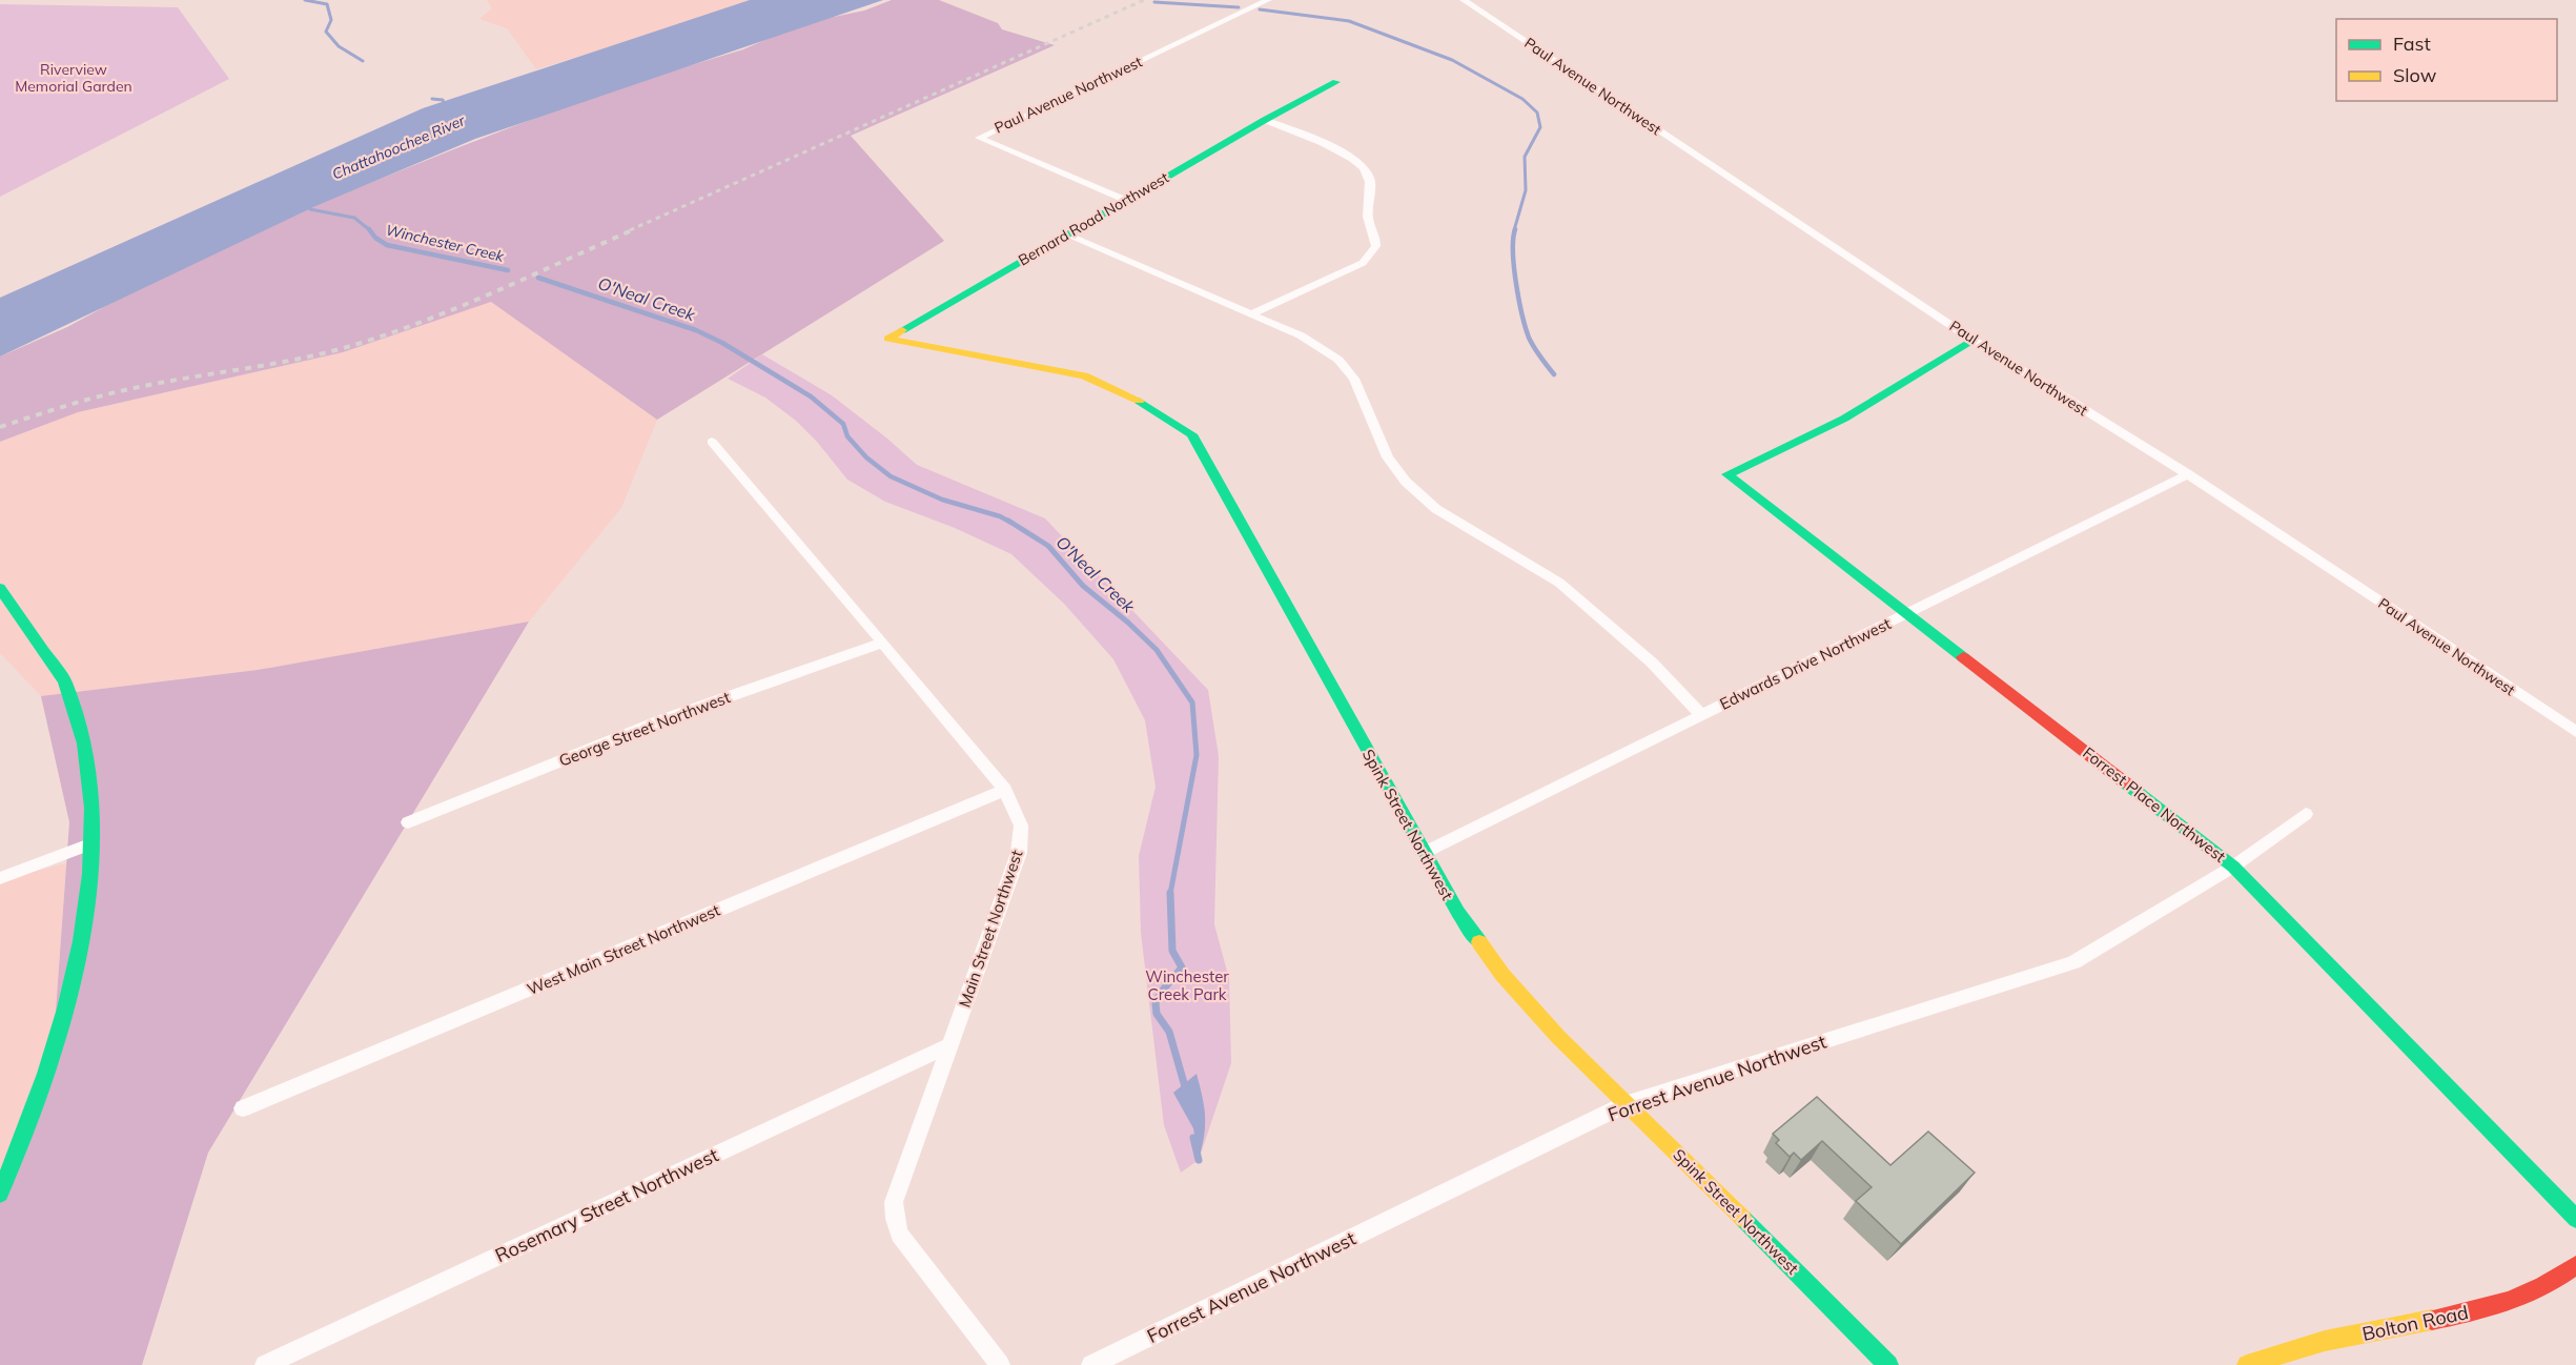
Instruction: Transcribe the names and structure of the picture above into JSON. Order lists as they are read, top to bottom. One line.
{"streets":{"street":["Paul Avenue Northwest","Bernard Road Northwest","Edwards Drive Northwest","George Street Northwest","Forrest Place Northwest","Spink Street Northwest","Main Street Northwest","West Main Street Northwest","Forrest Avenue Northwest","Rosemary Street Northwest","Bolton Road"]},"crossings":[["Paul Avenue Northwest","Bernard Road Northwest"],["Paul Avenue Northwest","Edwards Drive Northwest"],["Paul Avenue Northwest","Forrest Place Northwest"],["Bernard Road Northwest","Spink Street Northwest"],["Edwards Drive Northwest","Forrest Place Northwest"],["Edwards Drive Northwest","Spink Street Northwest"],["George Street Northwest","Main Street Northwest"],["Forrest Place Northwest","Forrest Avenue Northwest"],["Spink Street Northwest","Forrest Avenue Northwest"],["Main Street Northwest","West Main Street Northwest"],["Main Street Northwest","Rosemary Street Northwest"]],"water":["Chattahoochee River","Winchester Creek","O'Neal Creek"],"parks":["Riverview Memorial Garden","Winchester Creek Park"],"legend":["Fast","Slow"]}
